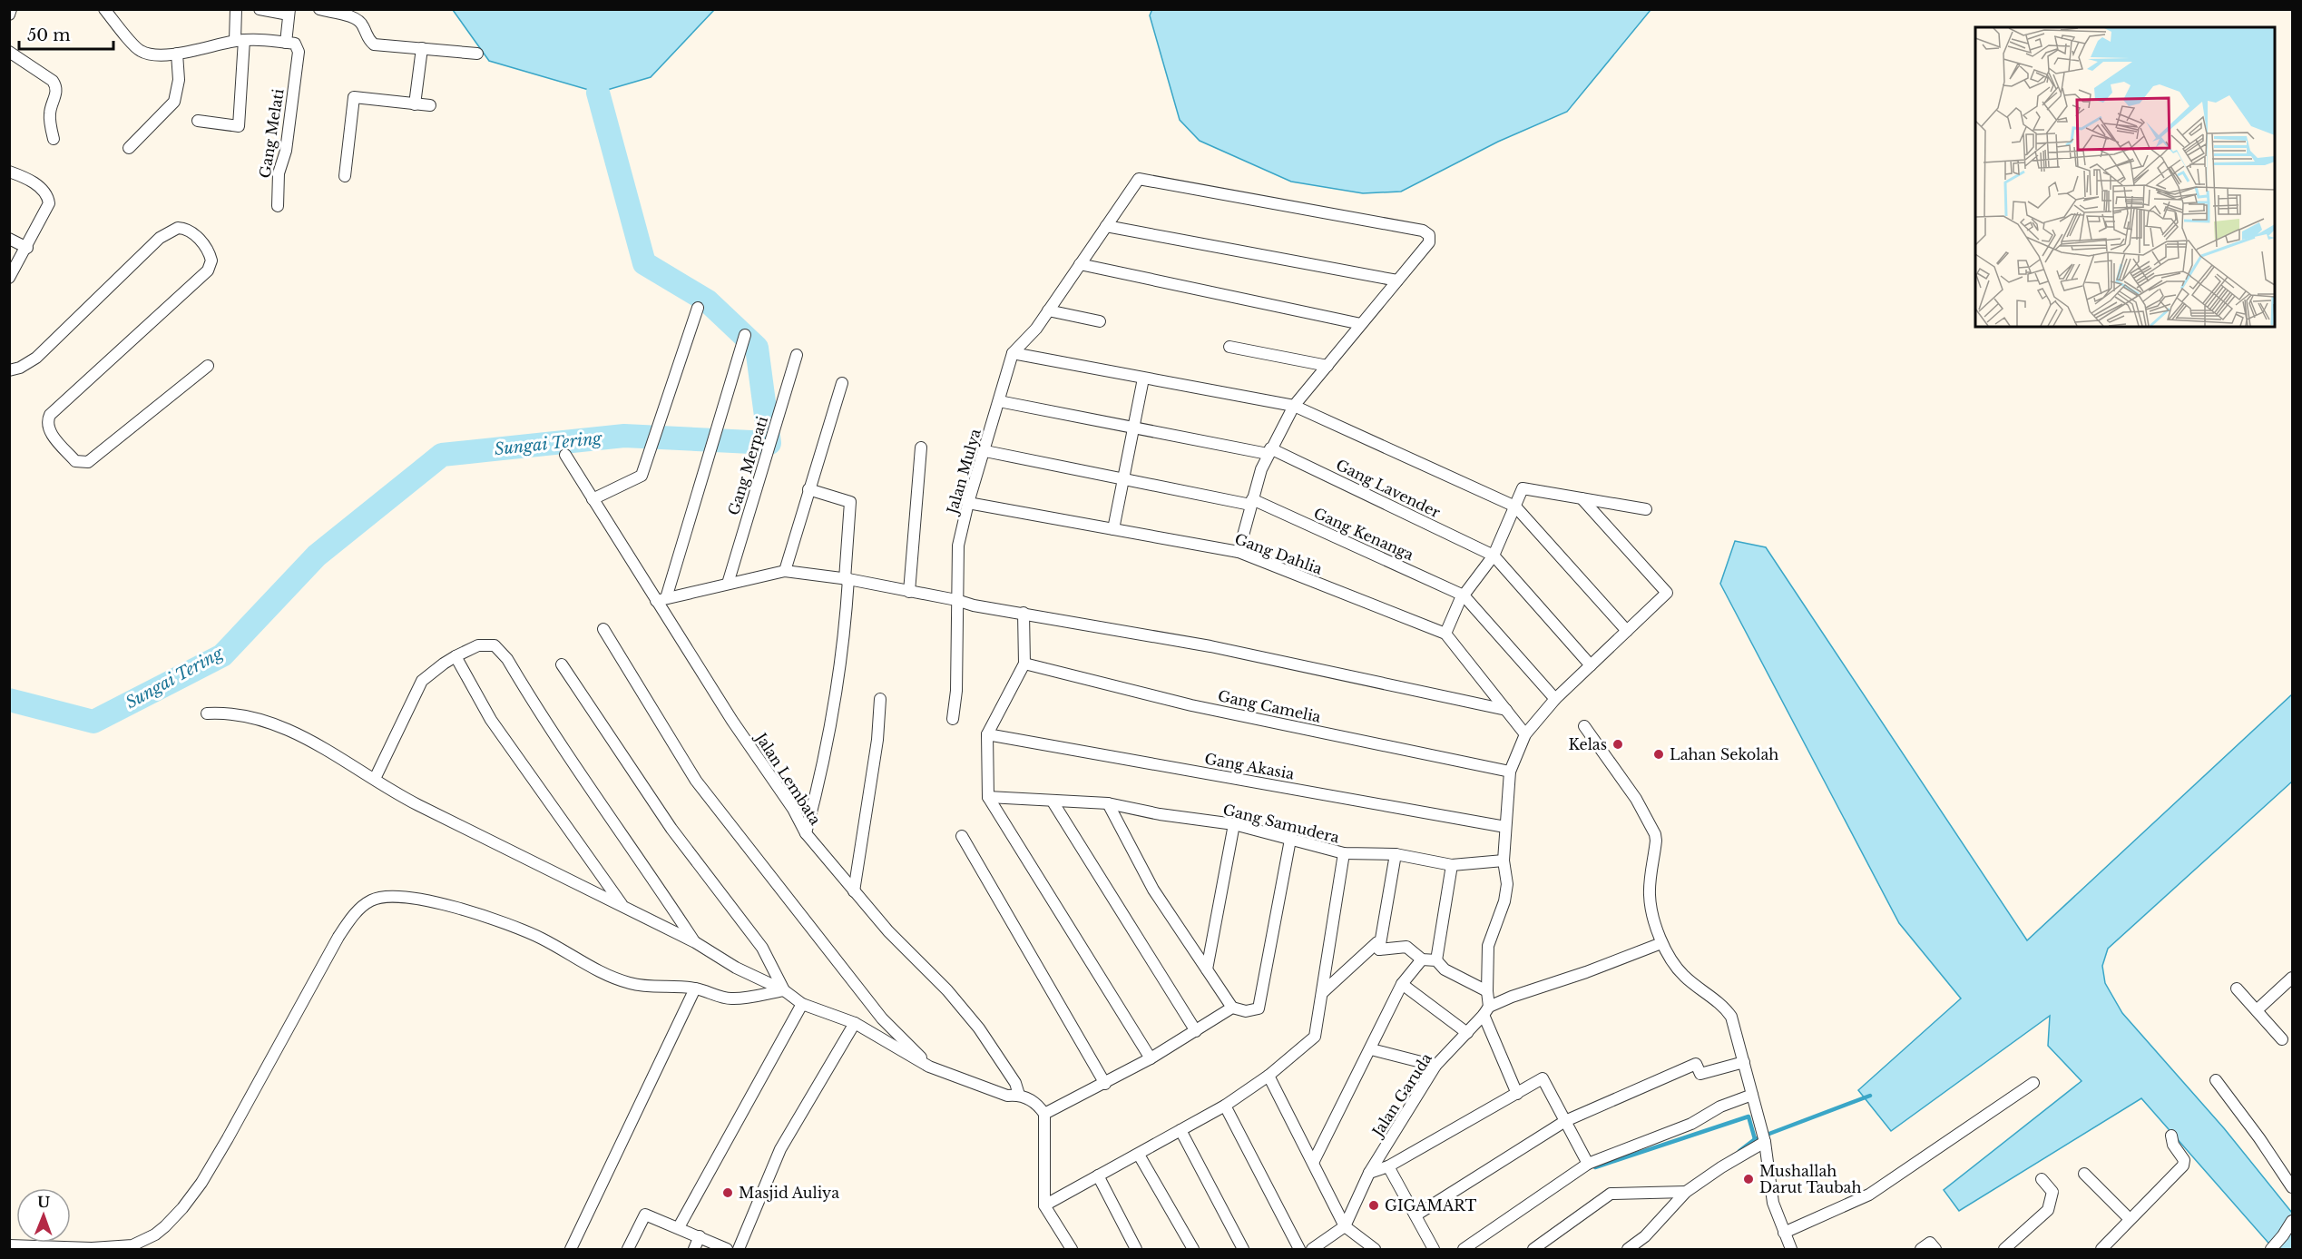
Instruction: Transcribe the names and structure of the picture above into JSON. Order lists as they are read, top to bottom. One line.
{"streets":{"street":["Gang Melati","Gang Merpati","Jalan Mulya","Gang Lavender","Gang Kenanga","Gang Dahlia","Gang Camelia","Gang Akasia","Jalan Lembata","Gang Samudera","Jalan Garuda"]},"crossings":[["Jalan Mulya","Gang Lavender"],["Jalan Mulya","Gang Kenanga"],["Jalan Mulya","Gang Dahlia"]],"water":["Sungai Tering"],"places":["Kelas","Lahan Sekolah","Mushallah Darut Taubah","Masjid Auliya","GIGAMART"],"scale_bar":"50 m","north":"top"}
